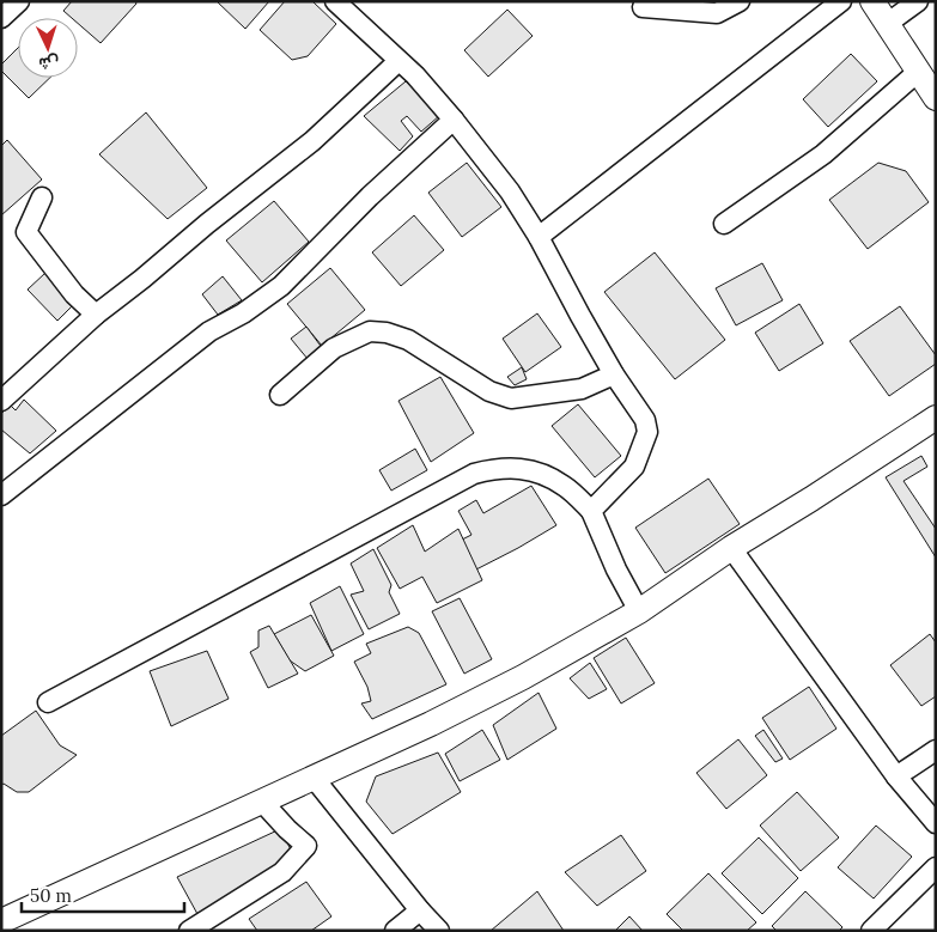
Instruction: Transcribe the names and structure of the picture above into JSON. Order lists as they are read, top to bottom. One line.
{"scale_bar":"50 m","north":"bottom"}
